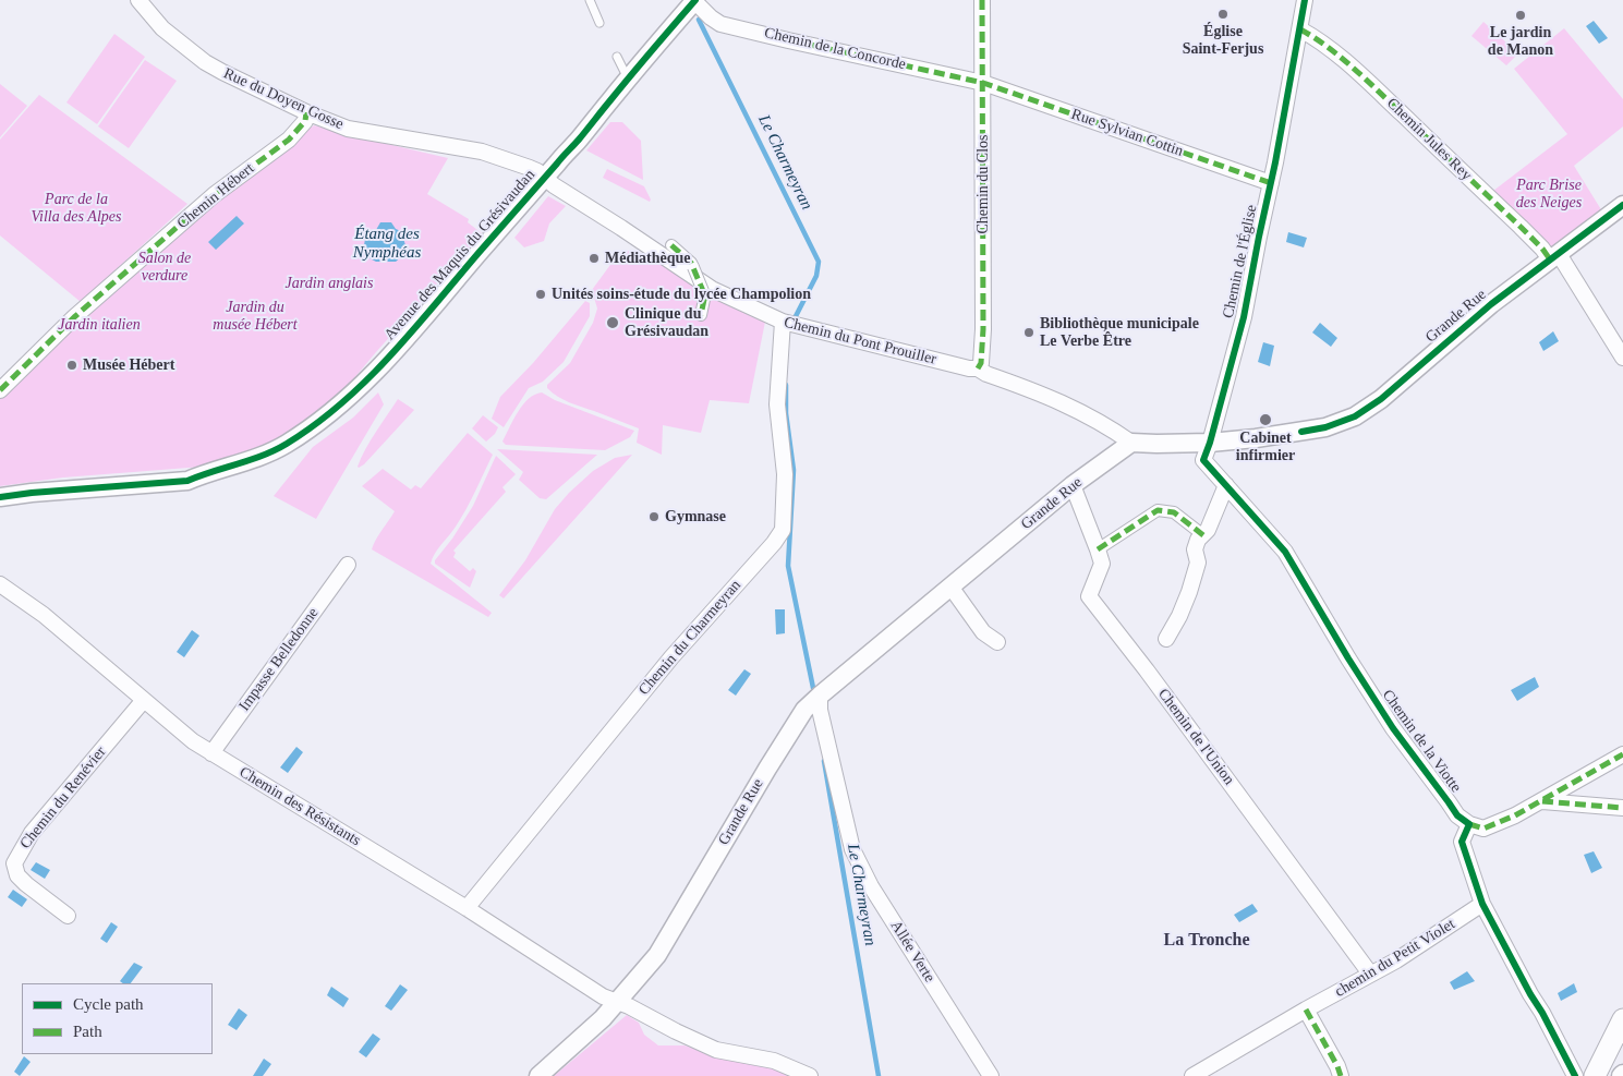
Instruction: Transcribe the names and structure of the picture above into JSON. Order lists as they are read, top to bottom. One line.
{"streets":{"street":["Chemin de la Concorde","Rue du Doyen Gosse","Rue Sylvian Cottin","Chemin Jules Rey","Chemin du Clos","Chemin Hébert","Avenue des Maquis du Grésivaudan","Chemin de l'Église","Grande Rue","Chemin du Pont Prouiller","Chemin du Charmeyran","Impasse Belledonne","Chemin de l'Union","Chemin de la Viotte","Chemin du Renévier","Chemin des Résistants","Allée Verte","chemin du Petit Violet"]},"crossings":[["Chemin de la Concorde","Rue Sylvian Cottin"],["Chemin de la Concorde","Chemin du Clos"],["Chemin de la Concorde","Avenue des Maquis du Grésivaudan"],["Rue du Doyen Gosse","Chemin Hébert"],["Rue du Doyen Gosse","Avenue des Maquis du Grésivaudan"],["Rue du Doyen Gosse","Chemin du Pont Prouiller"],["Rue Sylvian Cottin","Chemin du Clos"],["Rue Sylvian Cottin","Chemin de l'Église"],["Chemin Jules Rey","Chemin de l'Église"],["Chemin Jules Rey","Grande Rue"],["Chemin du Clos","Chemin du Pont Prouiller"],["Avenue des Maquis du Grésivaudan","Chemin du Pont Prouiller"],["Chemin de l'Église","Grande Rue"],["Chemin de l'Église","Chemin de la Viotte"],["Grande Rue","Chemin du Pont Prouiller"],["Grande Rue","Chemin de l'Union"],["Grande Rue","Chemin de la Viotte"],["Grande Rue","Chemin des Résistants"],["Grande Rue","Allée Verte"],["Chemin du Pont Prouiller","Chemin du Charmeyran"],["Chemin du Charmeyran","Chemin des Résistants"],["Impasse Belledonne","Chemin des Résistants"],["Chemin de l'Union","chemin du Petit Violet"],["Chemin du Renévier","Chemin des Résistants"]],"districts":["La Tronche"],"water":["Le Charmeyran","Étang des Nymphéas"],"parks":["Parc Brise des Neiges","Parc de la Villa des Alpes","Salon de verdure","Jardin anglais","Jardin du musée Hébert","Jardin italien"],"places":["Église Saint-Ferjus","Le jardin de Manon","Médiathèque","Unités soins-étude du lycée Champolion","Clinique du Grésivaudan","Bibliothèque municipale Le Verbe Être","Musée Hébert","Cabinet infirmier","Gymnase"],"legend":["Cycle path","Path"]}
